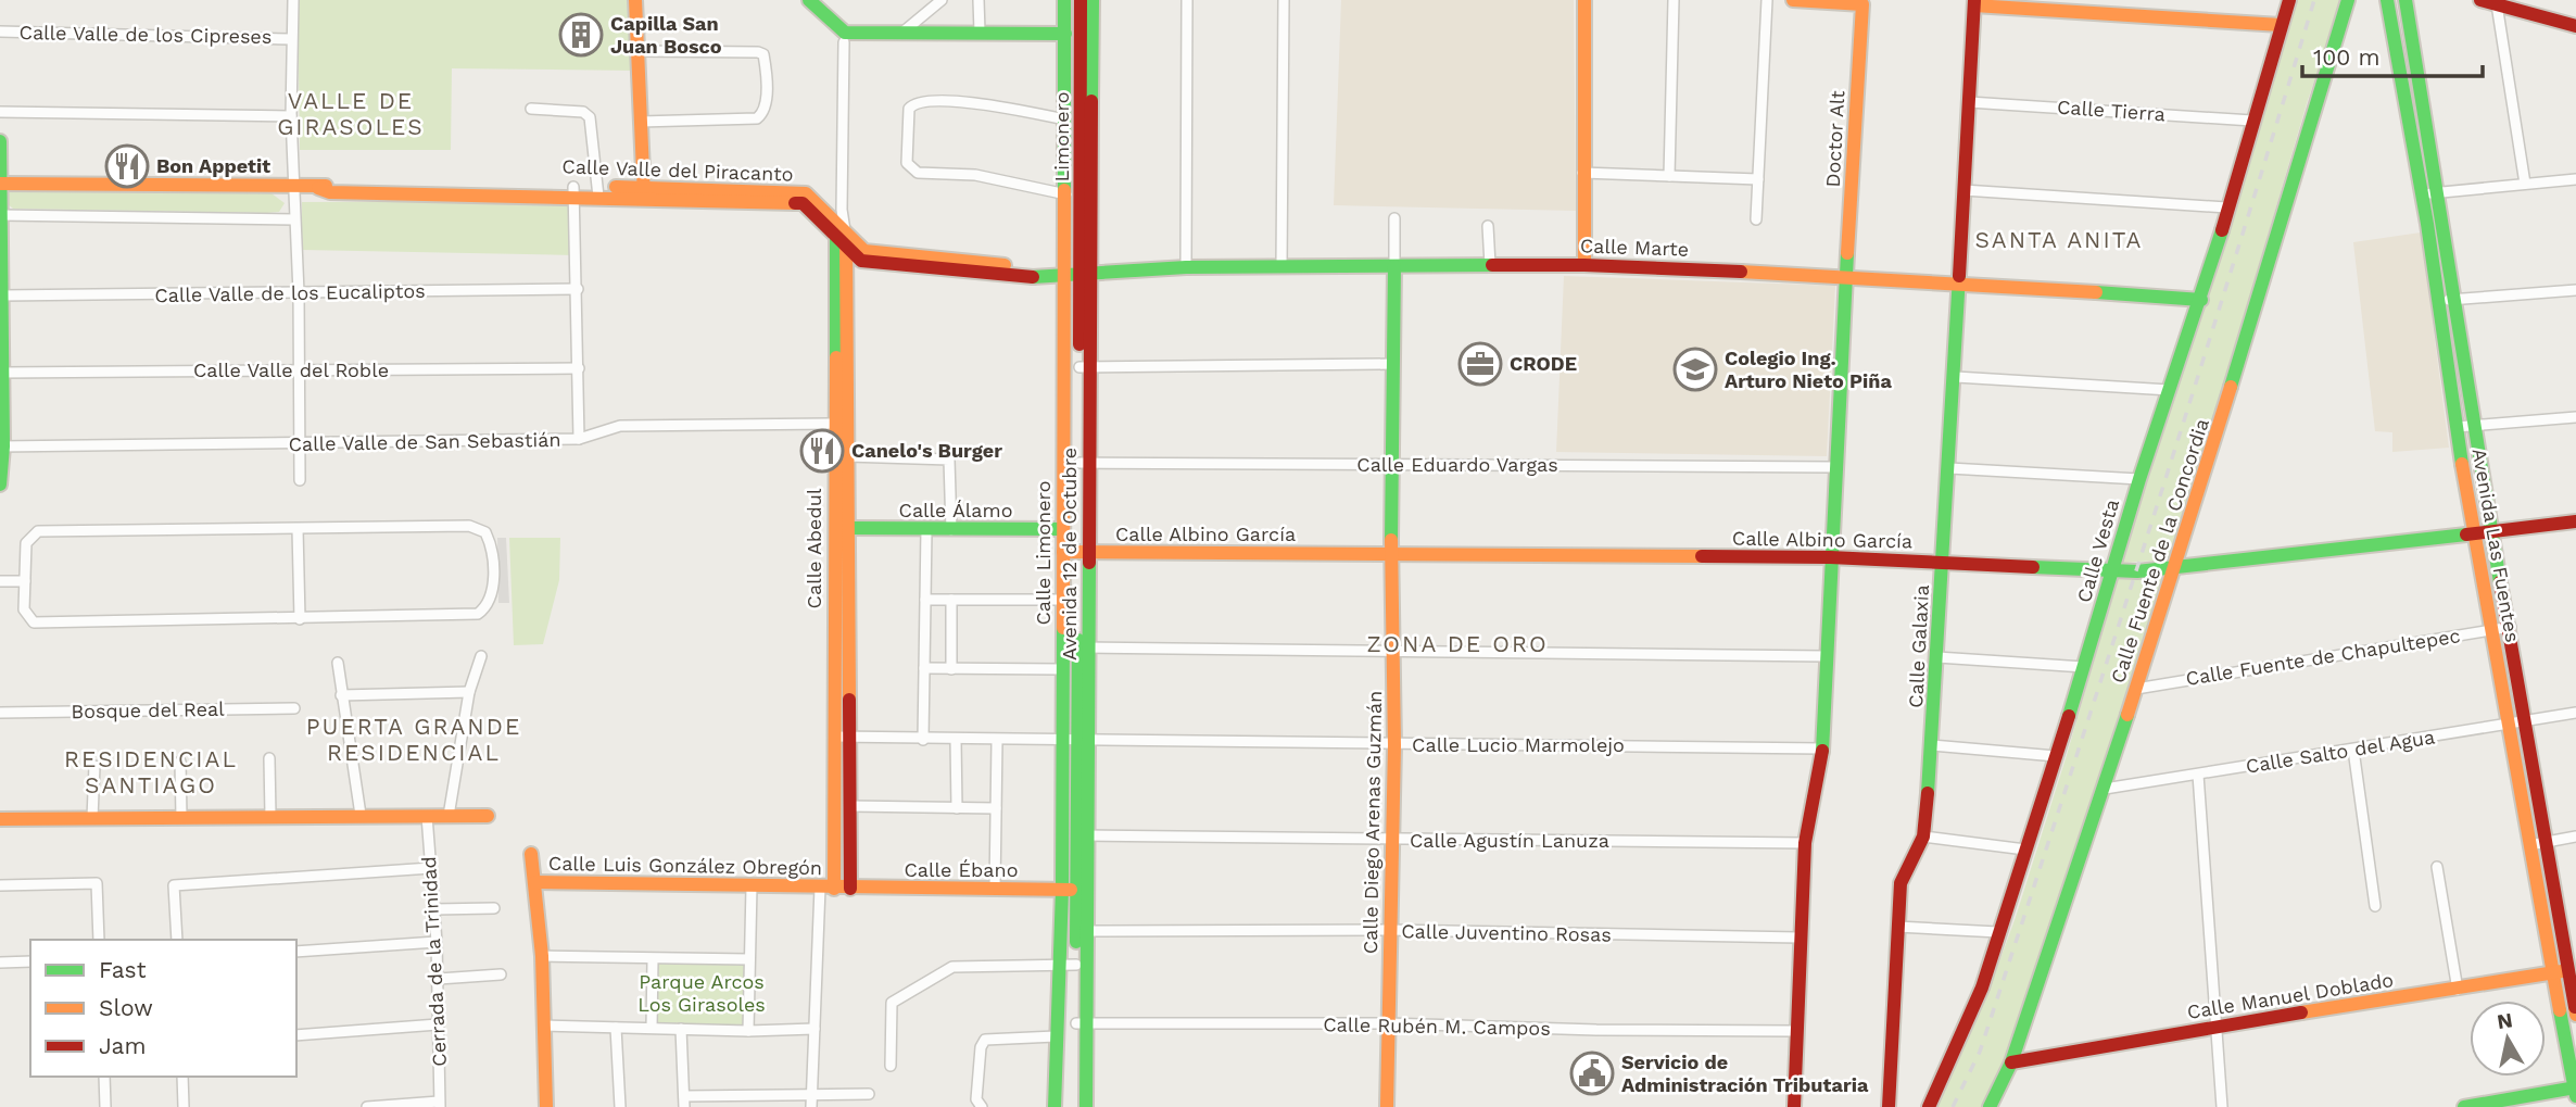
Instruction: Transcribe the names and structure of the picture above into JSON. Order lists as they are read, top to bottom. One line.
{"streets":{"main road":["Limonero","Doctor Alt","Calle Valle del Piracanto","Calle Marte","Calle Álamo","Calle Albino García","Avenida Las Fuentes","Calle Abedul","Calle Vesta","Calle Fuente de la Concordia","Calle Limonero","Avenida 12 de Octubre","Calle Galaxia","Calle Diego Arenas Guzmán","Calle Luis González Obregón","Calle Ébano","Calle Manuel Doblado"],"street":["Calle Valle de los Cipreses","Calle Tierra","Calle Valle de los Eucaliptos","Calle Valle del Roble","Calle Valle de San Sebastián","Calle Eduardo Vargas","Calle Fuente de Chapultepec","Bosque del Real","Calle Lucio Marmolejo","Calle Salto del Agua","Calle Agustín Lanuza","Calle Juventino Rosas","Cerrada de la Trinidad","Calle Rubén M. Campos"]},"crossings":[["Calle Tierra","Calle Vesta"],["Calle Tierra","Calle Galaxia"],["Limonero","Calle Marte"],["Limonero","Avenida 12 de Octubre"],["Doctor Alt","Calle Marte"],["Doctor Alt","Calle Eduardo Vargas"],["Doctor Alt","Calle Albino García"],["Doctor Alt","Calle Lucio Marmolejo"],["Doctor Alt","Calle Agustín Lanuza"],["Doctor Alt","Calle Juventino Rosas"],["Doctor Alt","Calle Rubén M. Campos"],["Calle Valle del Piracanto","Calle Marte"],["Calle Valle del Piracanto","Calle Abedul"],["Calle Valle del Piracanto","Calle Limonero"],["Calle Marte","Calle Vesta"],["Calle Marte","Calle Limonero"],["Calle Marte","Avenida 12 de Octubre"],["Calle Marte","Calle Galaxia"],["Calle Marte","Calle Diego Arenas Guzmán"],["Calle Valle de San Sebastián","Calle Abedul"],["Calle Eduardo Vargas","Avenida 12 de Octubre"],["Calle Eduardo Vargas","Calle Diego Arenas Guzmán"],["Calle Álamo","Calle Abedul"],["Calle Álamo","Calle Limonero"],["Calle Albino García","Avenida Las Fuentes"],["Calle Albino García","Calle Vesta"],["Calle Albino García","Calle Fuente de la Concordia"],["Calle Albino García","Calle Limonero"],["Calle Albino García","Avenida 12 de Octubre"],["Calle Albino García","Calle Galaxia"],["Calle Albino García","Calle Diego Arenas Guzmán"],["Avenida Las Fuentes","Calle Fuente de Chapultepec"],["Avenida Las Fuentes","Calle Salto del Agua"],["Avenida Las Fuentes","Calle Manuel Doblado"],["Calle Abedul","Calle Lucio Marmolejo"],["Calle Abedul","Calle Luis González Obregón"],["Calle Abedul","Calle Ébano"],["Calle Fuente de la Concordia","Calle Fuente de Chapultepec"],["Calle Fuente de la Concordia","Calle Salto del Agua"],["Calle Fuente de la Concordia","Calle Manuel Doblado"],["Calle Limonero","Avenida 12 de Octubre"],["Calle Limonero","Calle Lucio Marmolejo"],["Calle Limonero","Calle Ébano"],["Avenida 12 de Octubre","Calle Lucio Marmolejo"],["Avenida 12 de Octubre","Calle Agustín Lanuza"],["Avenida 12 de Octubre","Calle Ébano"],["Avenida 12 de Octubre","Calle Juventino Rosas"],["Avenida 12 de Octubre","Calle Rubén M. Campos"],["Calle Lucio Marmolejo","Calle Diego Arenas Guzmán"],["Calle Diego Arenas Guzmán","Calle Agustín Lanuza"],["Calle Diego Arenas Guzmán","Calle Juventino Rosas"],["Calle Diego Arenas Guzmán","Calle Rubén M. Campos"],["Calle Luis González Obregón","Calle Ébano"]],"districts":["VALLE DE GIRASOLES","SANTA ANITA","ZONA DE ORO","PUERTA GRANDE RESIDENCIAL","RESIDENCIAL SANTIAGO"],"parks":["Parque Arcos Los Girasoles"],"places":{"building":["Capilla San Juan Bosco"],"restaurant":["Bon Appetit","Canelo's Burger"],"office":["CRODE"],"school or university":["Colegio Ing. Arturo Nieto Piña"],"public building":["Servicio de Administración Tributaria"]},"legend":["Fast","Slow","Jam"],"scale_bar":"100 m","north":"top"}
